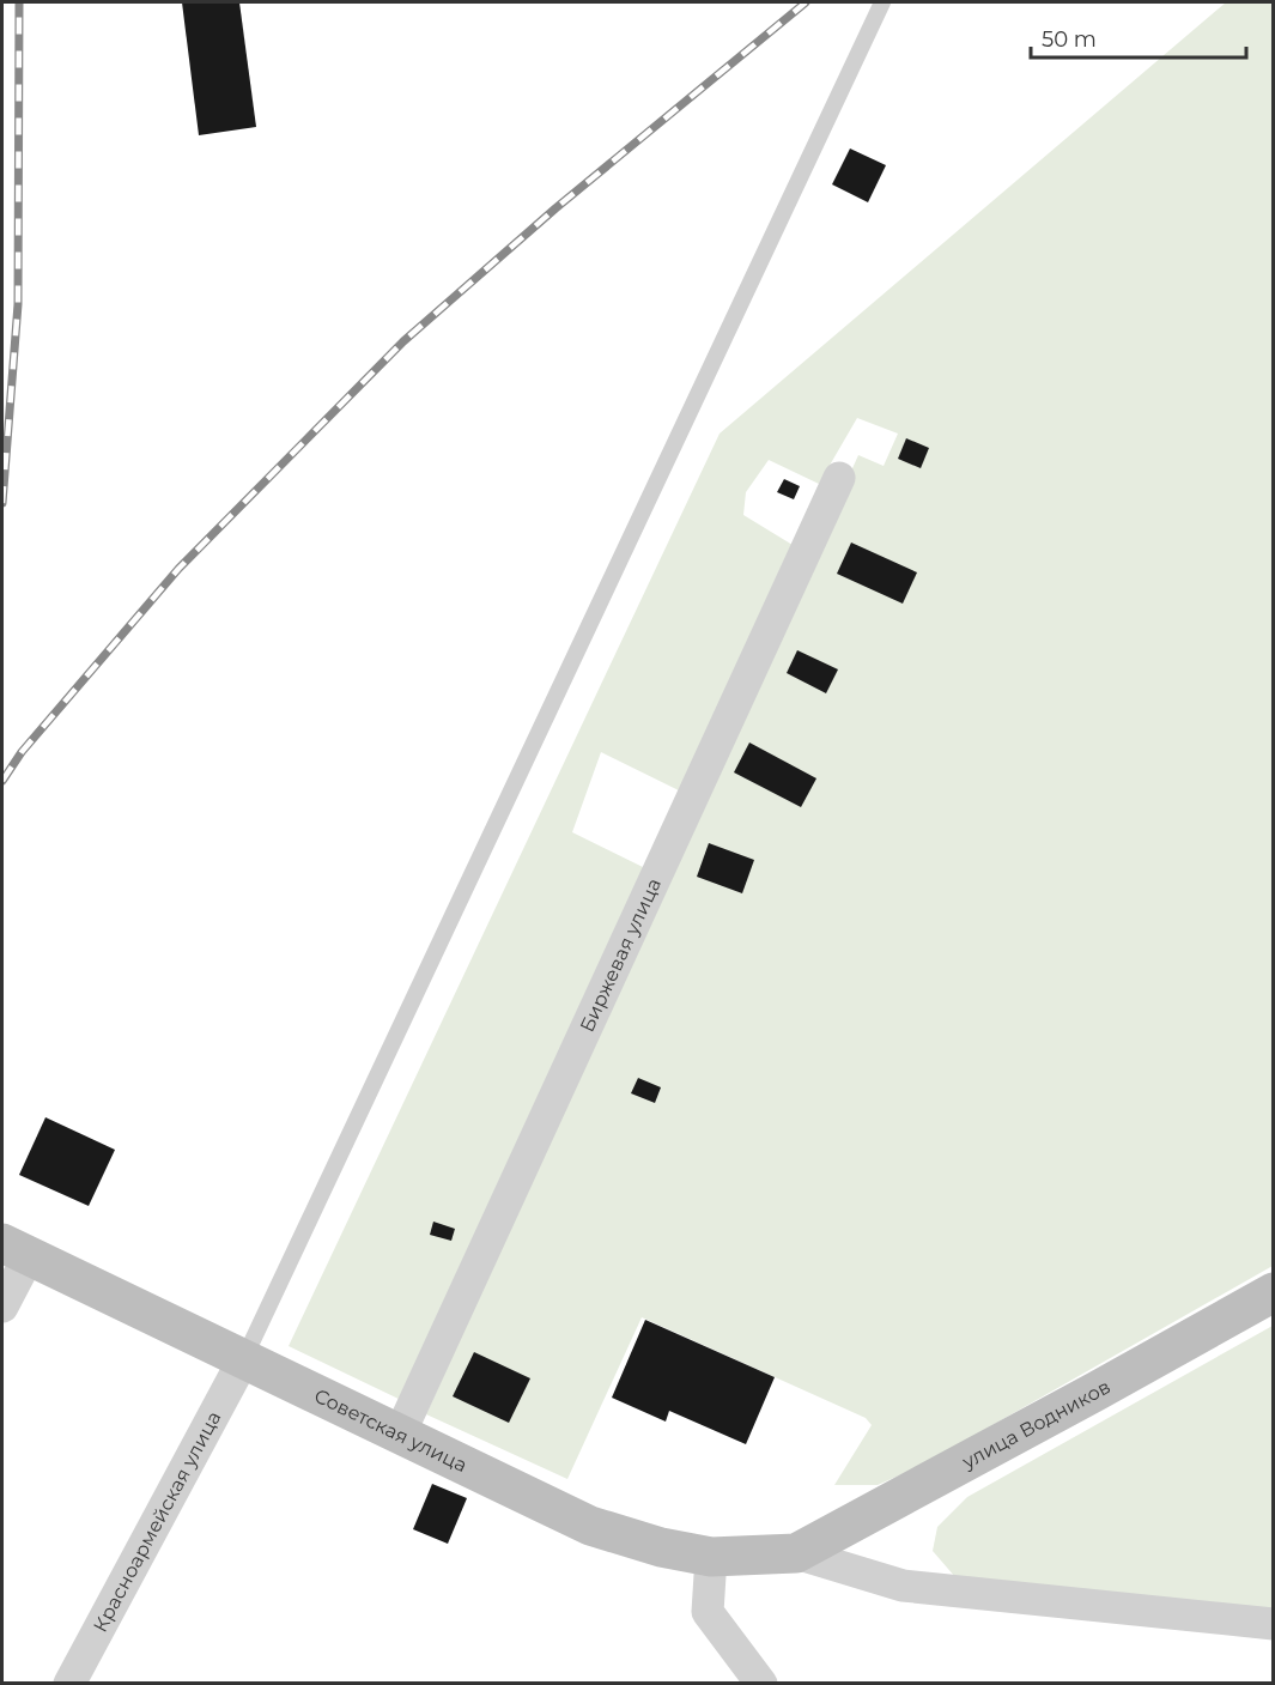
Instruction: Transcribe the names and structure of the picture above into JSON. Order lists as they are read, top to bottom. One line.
{"streets":{"main road":["улица Водников","Советская улица"],"street":["Биржевая улица","Красноармейская улица"]},"crossings":[["Биржевая улица","Советская улица"],["улица Водников","Советская улица"],["Советская улица","Красноармейская улица"]],"scale_bar":"50 m"}
